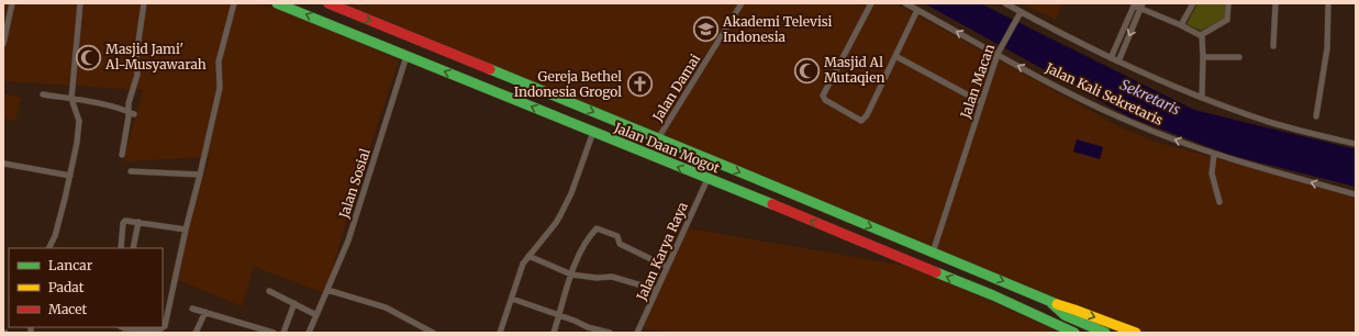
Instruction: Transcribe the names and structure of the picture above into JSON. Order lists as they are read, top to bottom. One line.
{"streets":{"highway":["Jalan Daan Mogot"],"street":["Jalan Macan","Jalan Damai","Jalan Kali Sekretaris","Jalan Sosial","Jalan Karya Raya"]},"crossings":[["Jalan Macan","Jalan Kali Sekretaris"],["Jalan Macan","Jalan Daan Mogot"],["Jalan Damai","Jalan Daan Mogot"],["Jalan Daan Mogot","Jalan Sosial"],["Jalan Daan Mogot","Jalan Karya Raya"]],"water":["Sekretaris"],"places":{"school or university":["Akademi Televisi Indonesia"],"mosque":["Masjid Jami' Al-Musyawarah","Masjid Al Mutaqien"],"church":["Gereja Bethel Indonesia Grogol"]},"legend":["Lancar","Padat","Macet"]}
